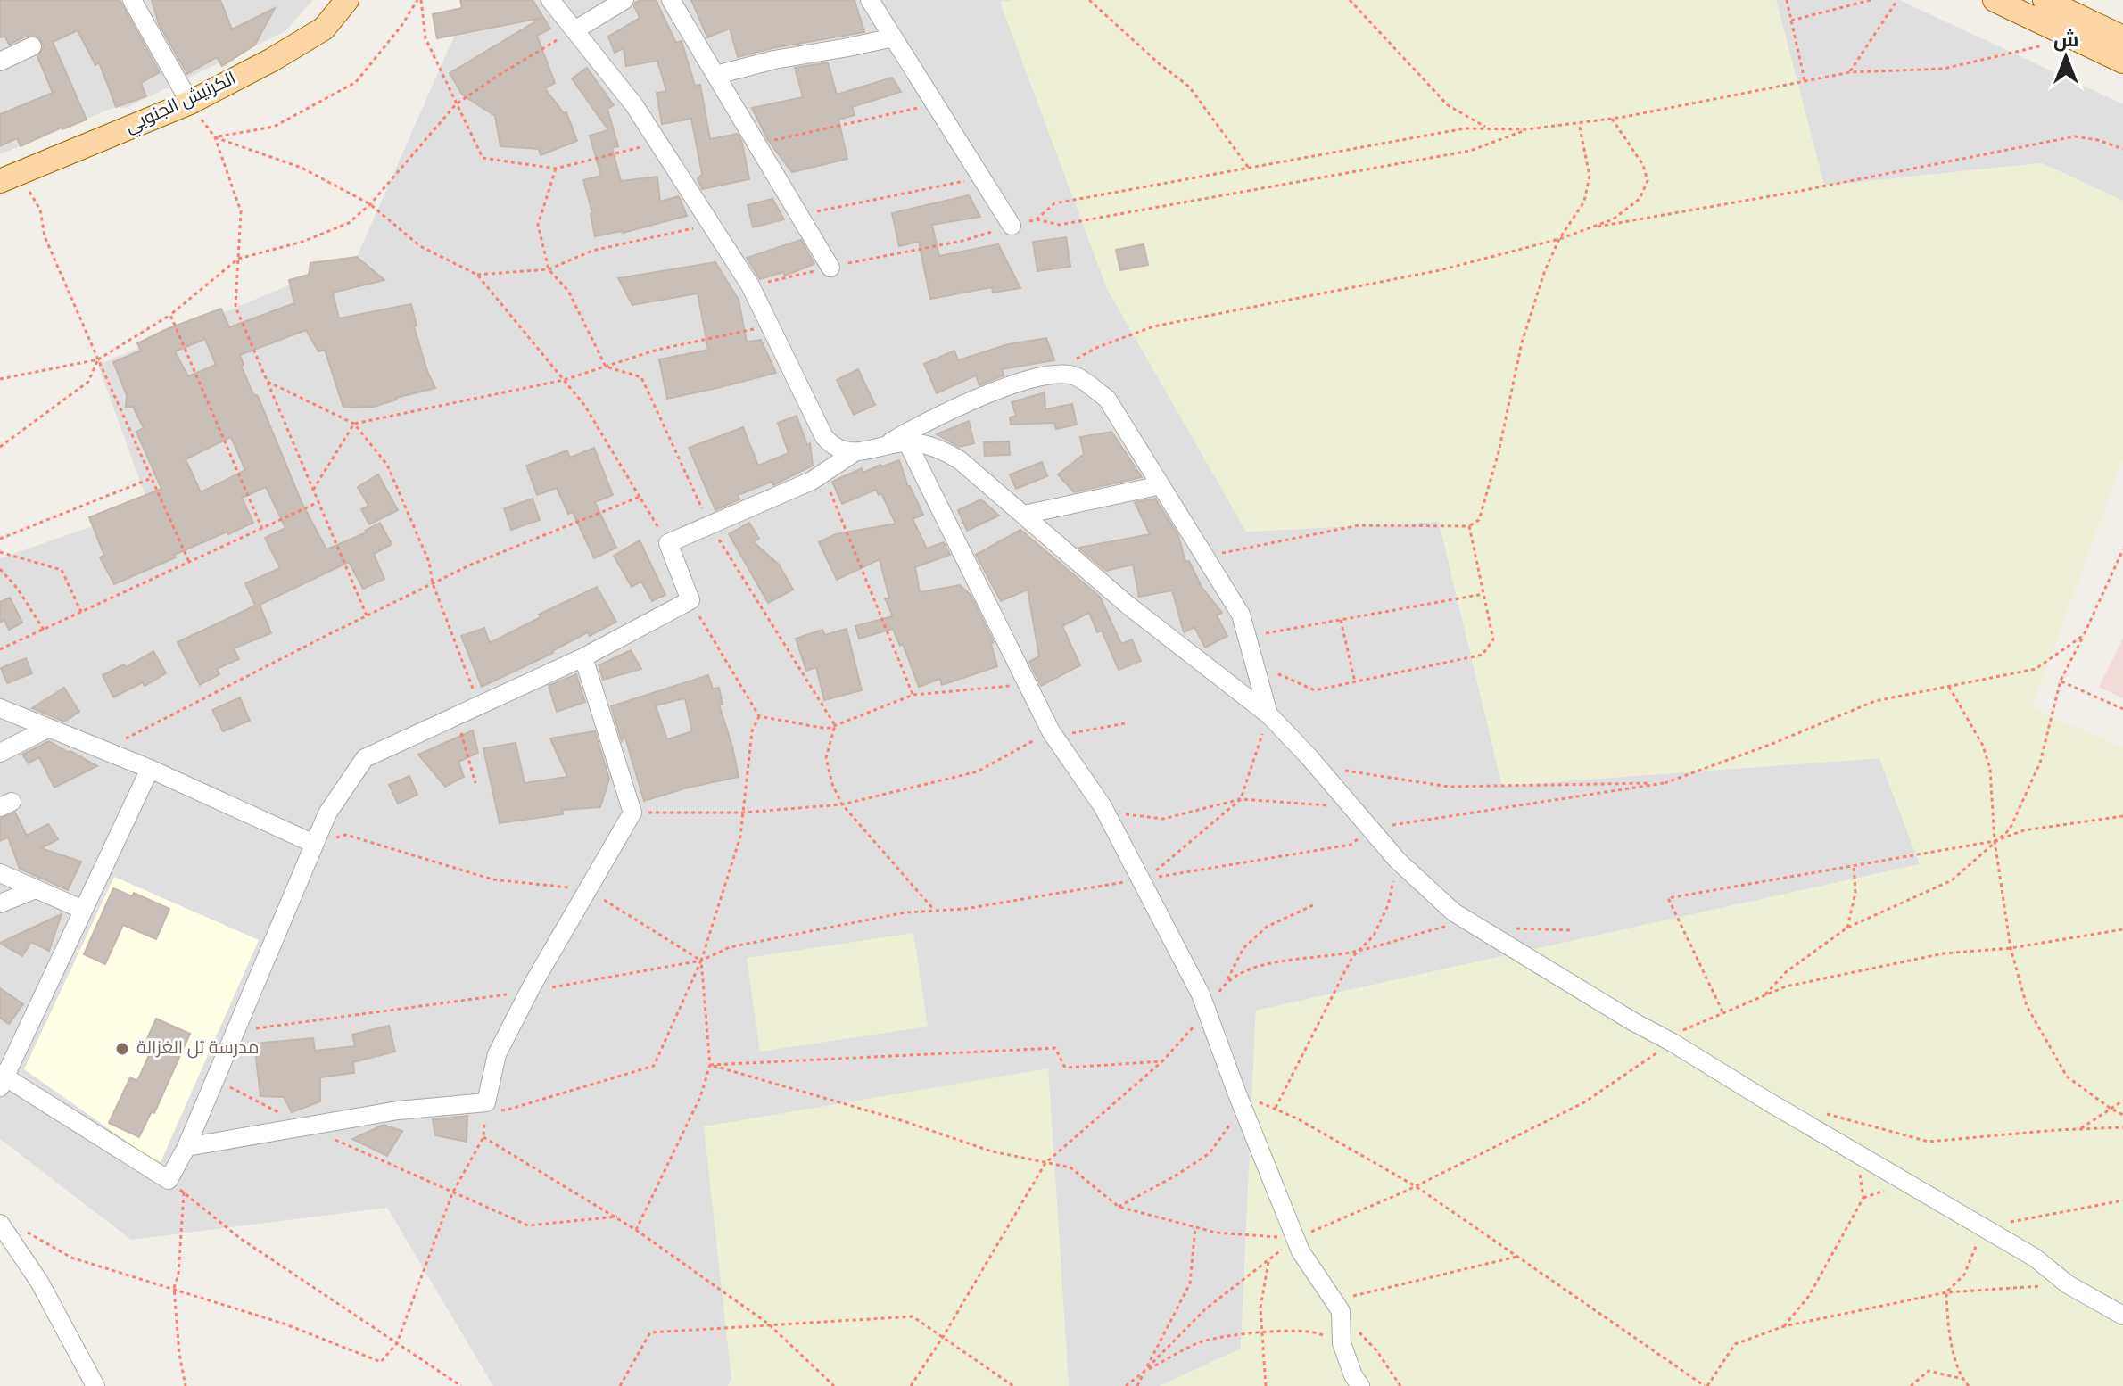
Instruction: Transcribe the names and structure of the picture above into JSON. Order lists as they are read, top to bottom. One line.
{"streets":{"main road":["الكرنيش الجنوبي"]},"places":["مدرسة تل الغزالة"],"north":"top"}
